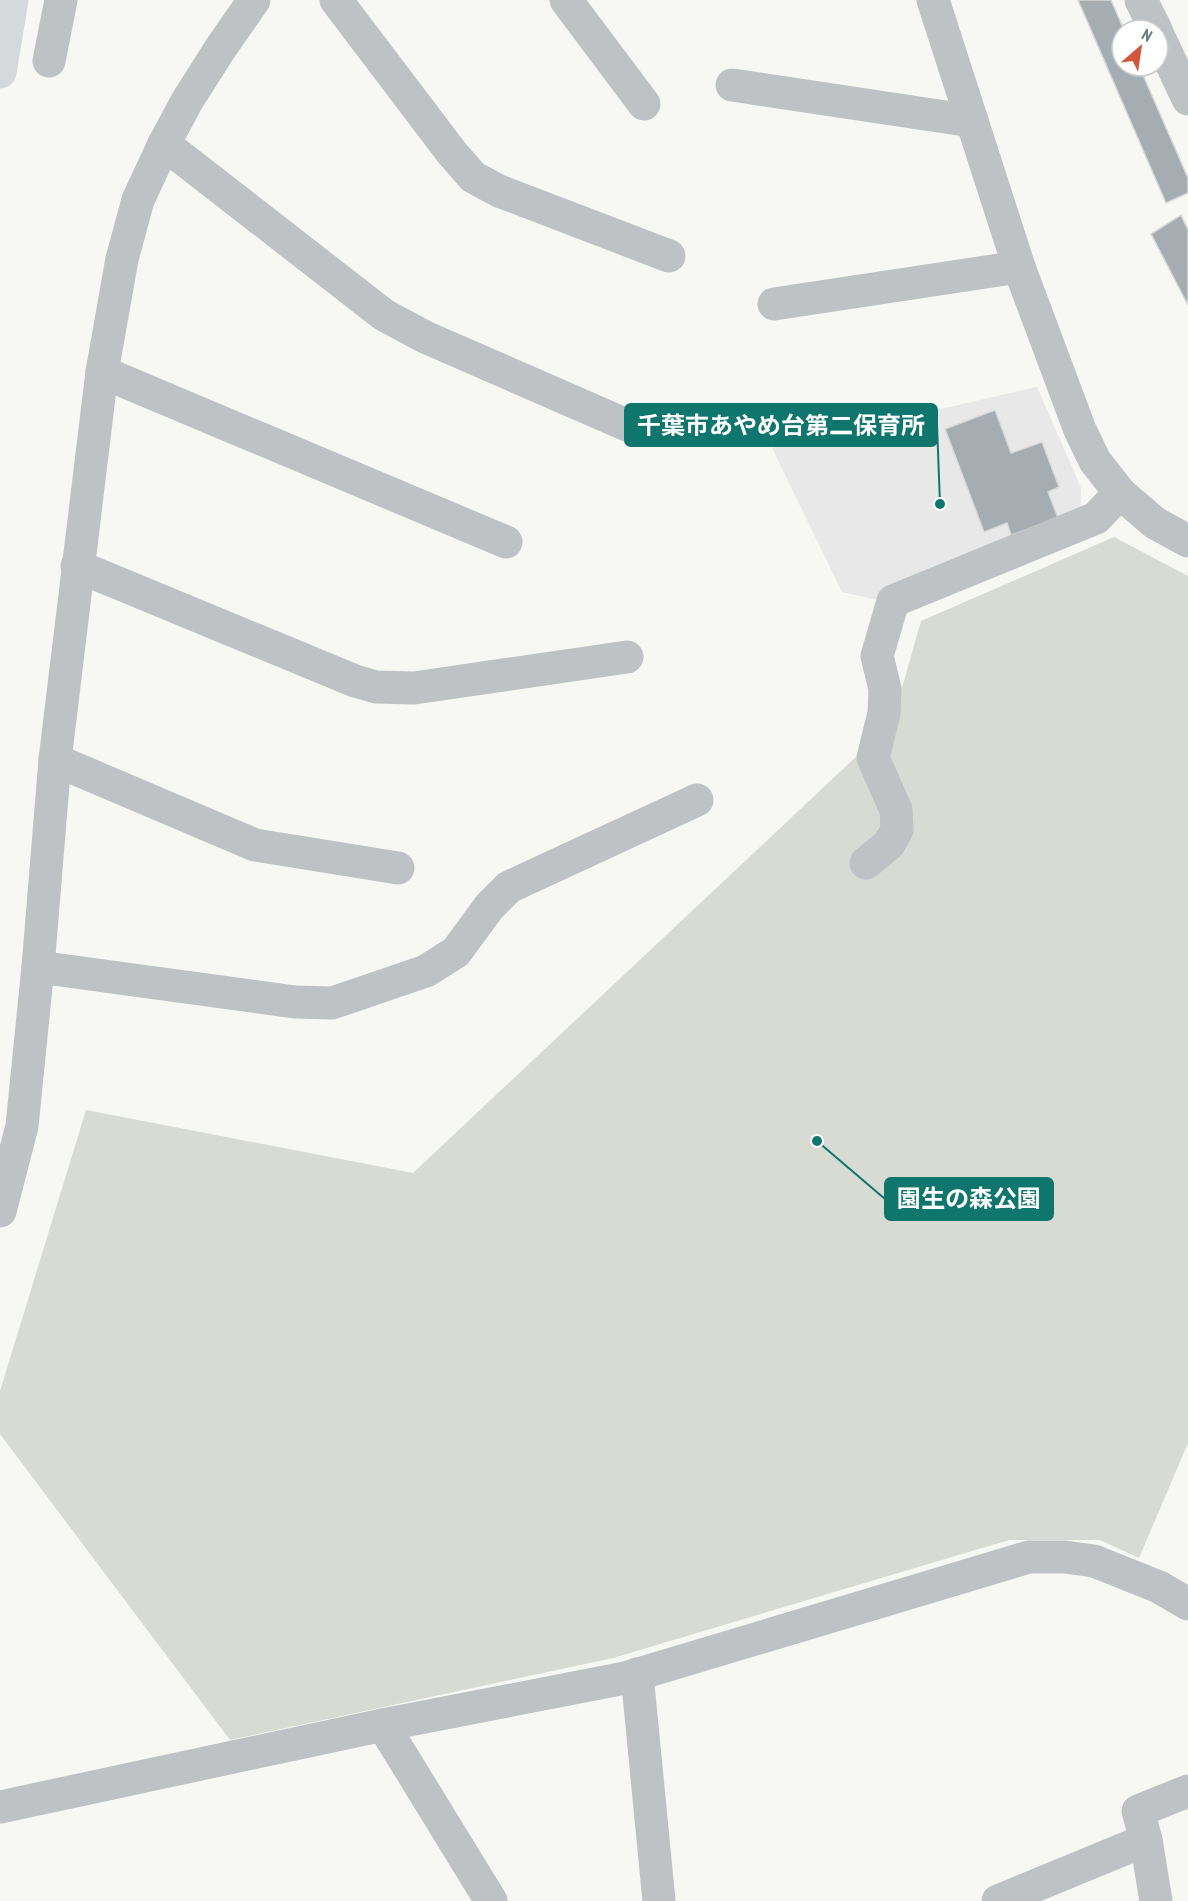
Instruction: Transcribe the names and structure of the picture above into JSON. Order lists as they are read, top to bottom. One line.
{"places":["千葉市あやめ台第二保育所","園生の森公園"],"north":"top right"}
